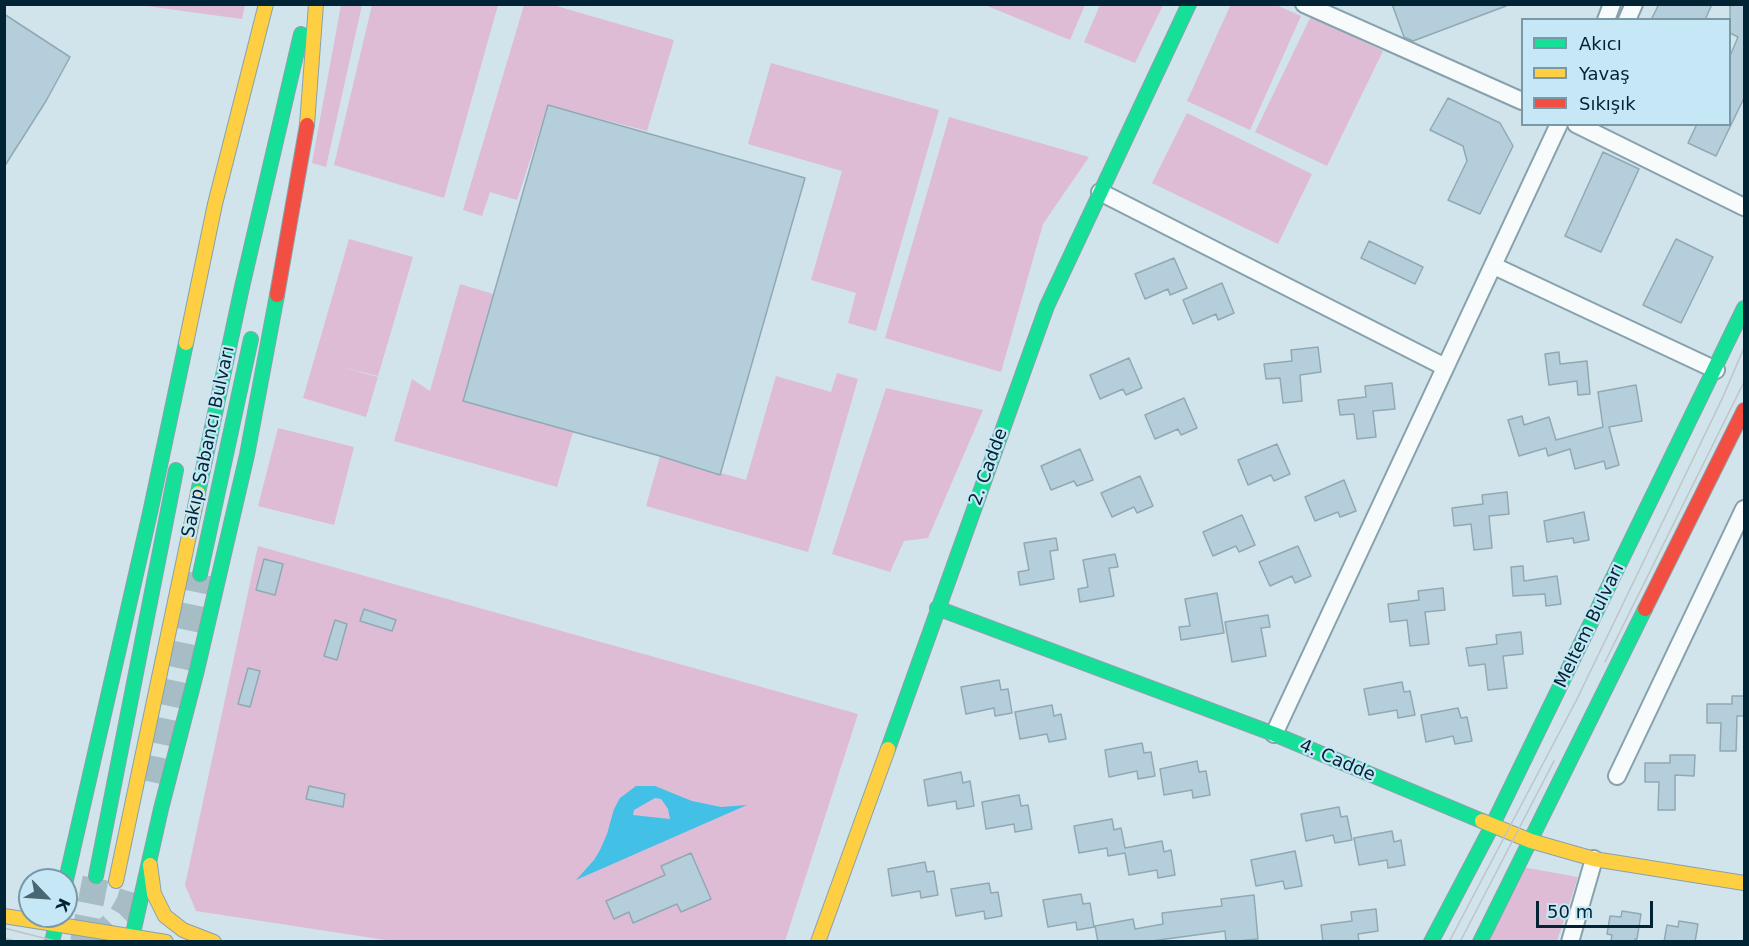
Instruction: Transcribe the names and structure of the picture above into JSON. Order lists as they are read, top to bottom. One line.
{"streets":{"main road":["Sakıp Sabancı Bulvarı","2. Cadde","Meltem Bulvarı","4. Cadde"]},"crossings":[["2. Cadde","4. Cadde"],["Meltem Bulvarı","4. Cadde"]],"legend":["Akıcı","Yavaş","Sıkışık"],"scale_bar":"50 m","north":"bottom right"}
